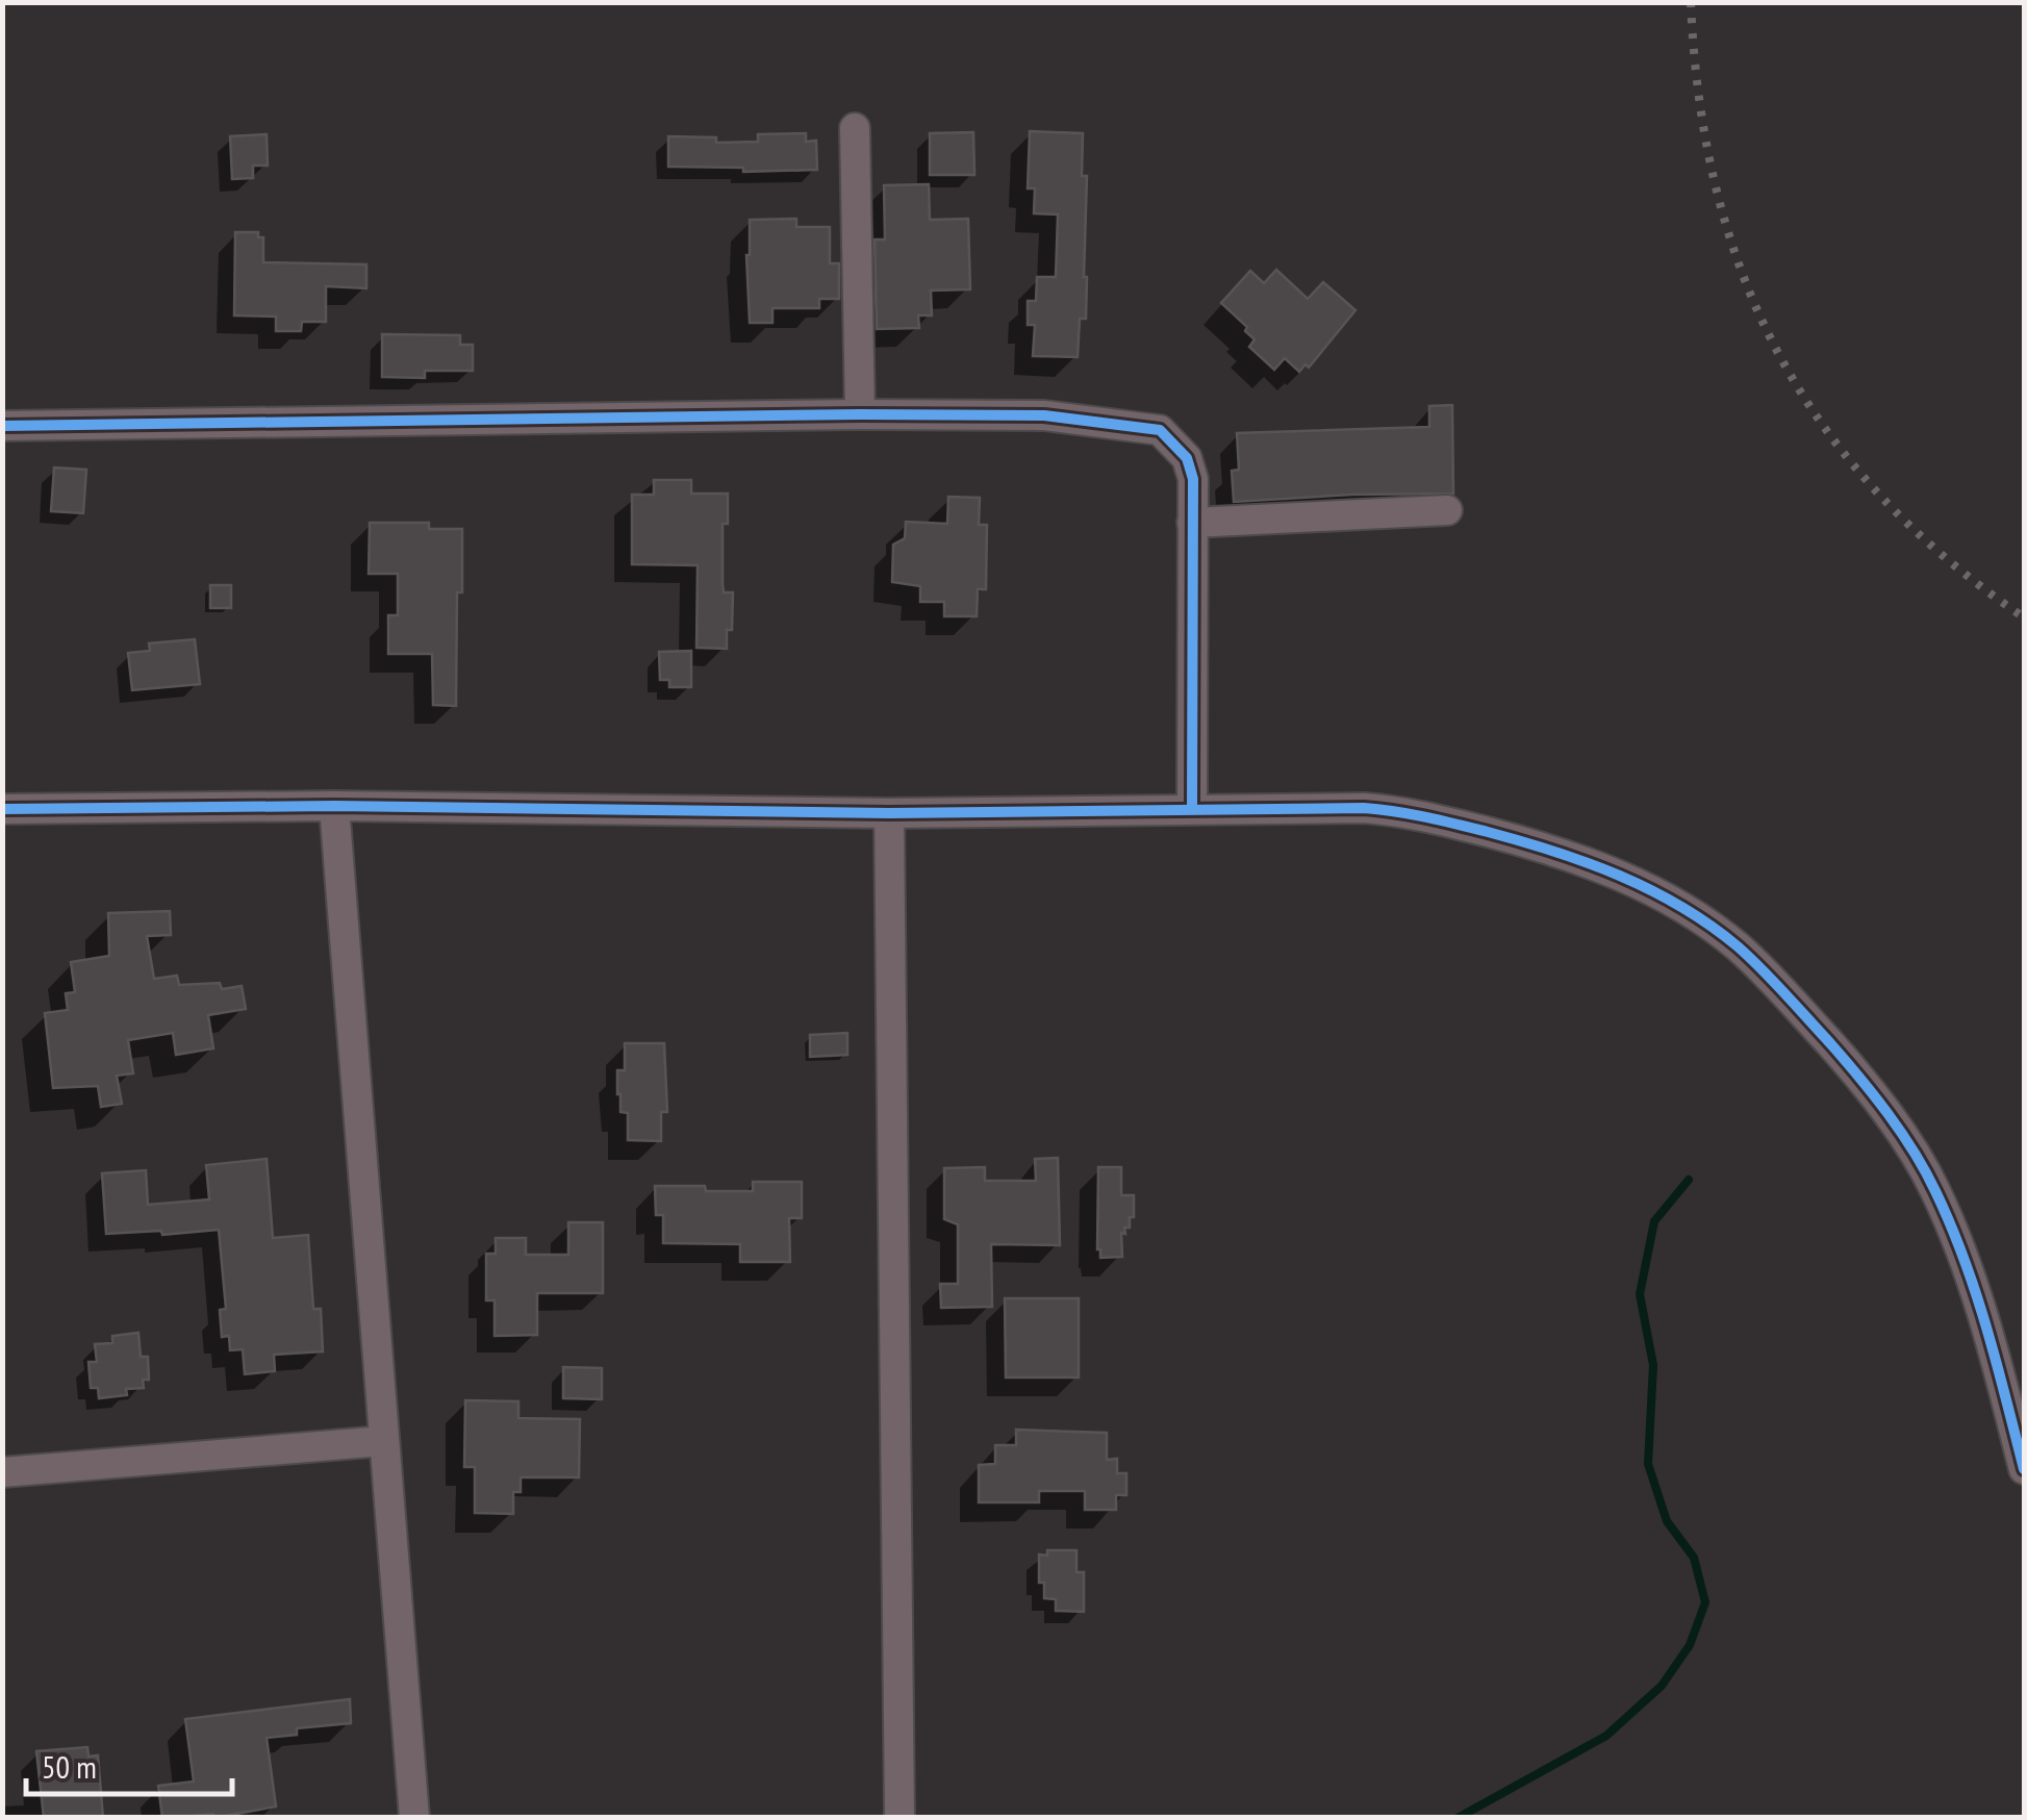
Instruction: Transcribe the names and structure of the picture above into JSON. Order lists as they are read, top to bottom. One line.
{"scale_bar":"50 m"}
